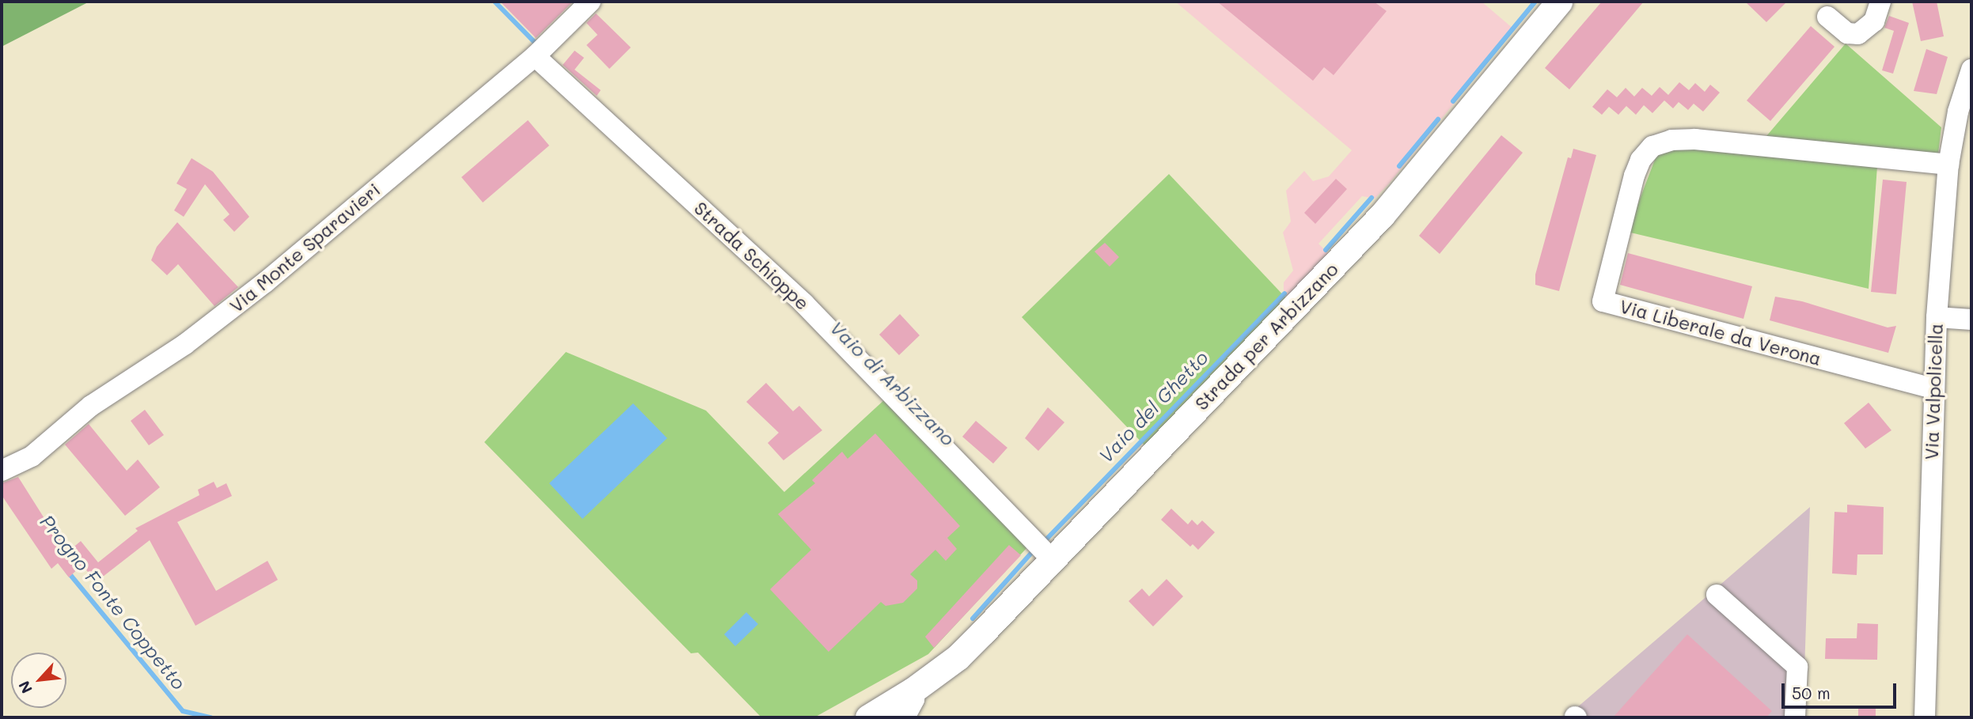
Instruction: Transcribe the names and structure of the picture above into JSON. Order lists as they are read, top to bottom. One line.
{"streets":{"main road":["Strada per Arbizzano"],"street":["Via Monte Sparavieri","Strada Schioppe","Via Liberale da Verona","Via Valpolicella"]},"crossings":[["Via Monte Sparavieri","Strada Schioppe"],["Strada Schioppe","Strada per Arbizzano"],["Via Liberale da Verona","Via Valpolicella"]],"water":["Vaio di Arbizzano","Vaio del Ghetto","Progno Fonte Coppetto"],"scale_bar":"50 m","north":"bottom left"}
